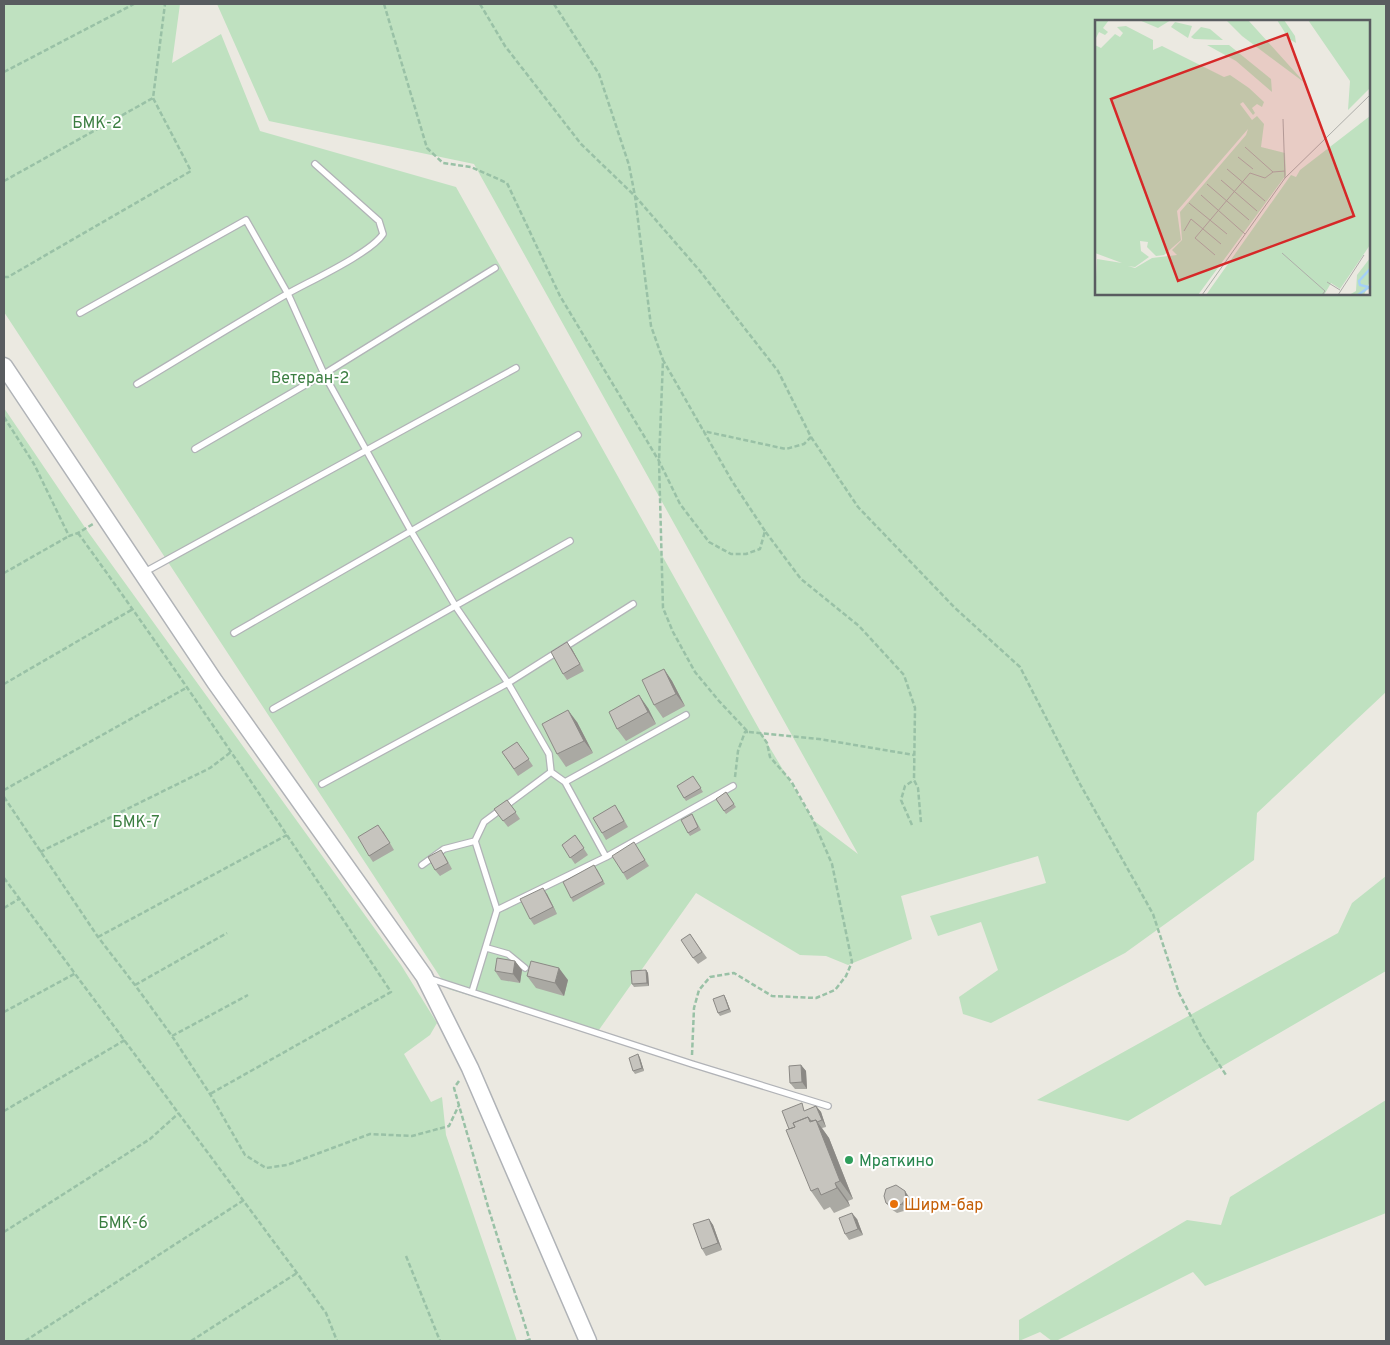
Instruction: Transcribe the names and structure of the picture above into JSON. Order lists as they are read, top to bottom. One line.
{"parks":["БМК-2","Ветеран-2","БМК-7","БМК-6"],"places":["Мраткино","Ширм-бар"]}
